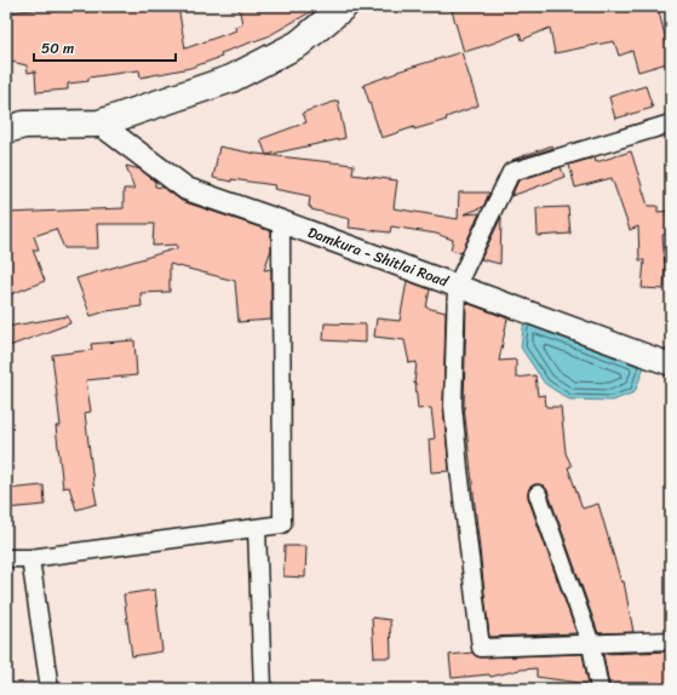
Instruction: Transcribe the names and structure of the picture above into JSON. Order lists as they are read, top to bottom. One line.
{"streets":{"street":["Damkura - Shitlai Road"]},"scale_bar":"50 m"}
